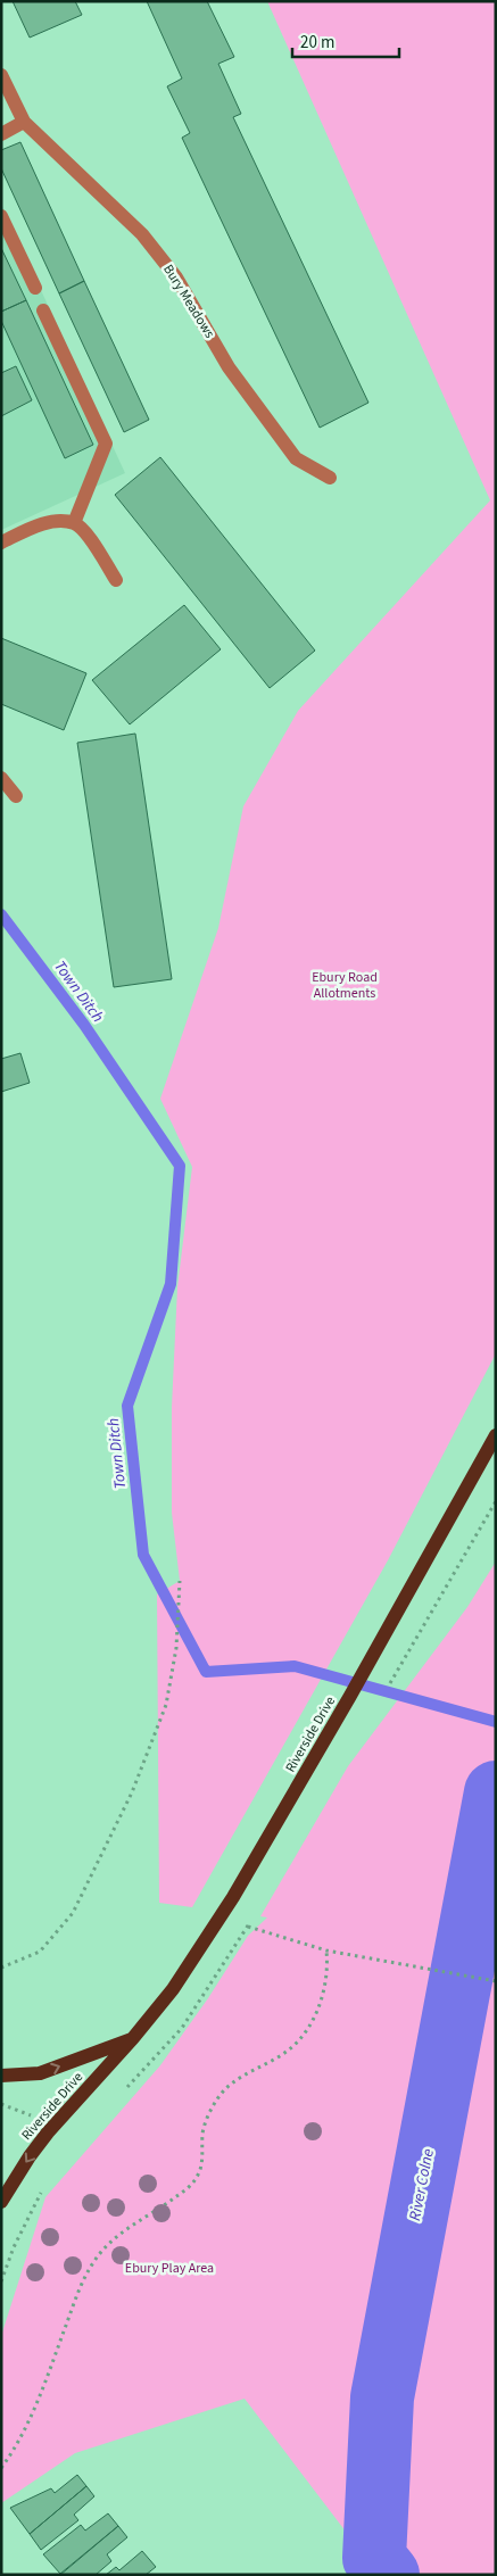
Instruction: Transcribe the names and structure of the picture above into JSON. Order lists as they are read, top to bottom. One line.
{"streets":{"main road":["Riverside Drive"],"street":["Bury Meadows"]},"water":["Town Ditch","River Colne"],"parks":["Ebury Road Allotments","Ebury Play Area"],"scale_bar":"20 m"}
